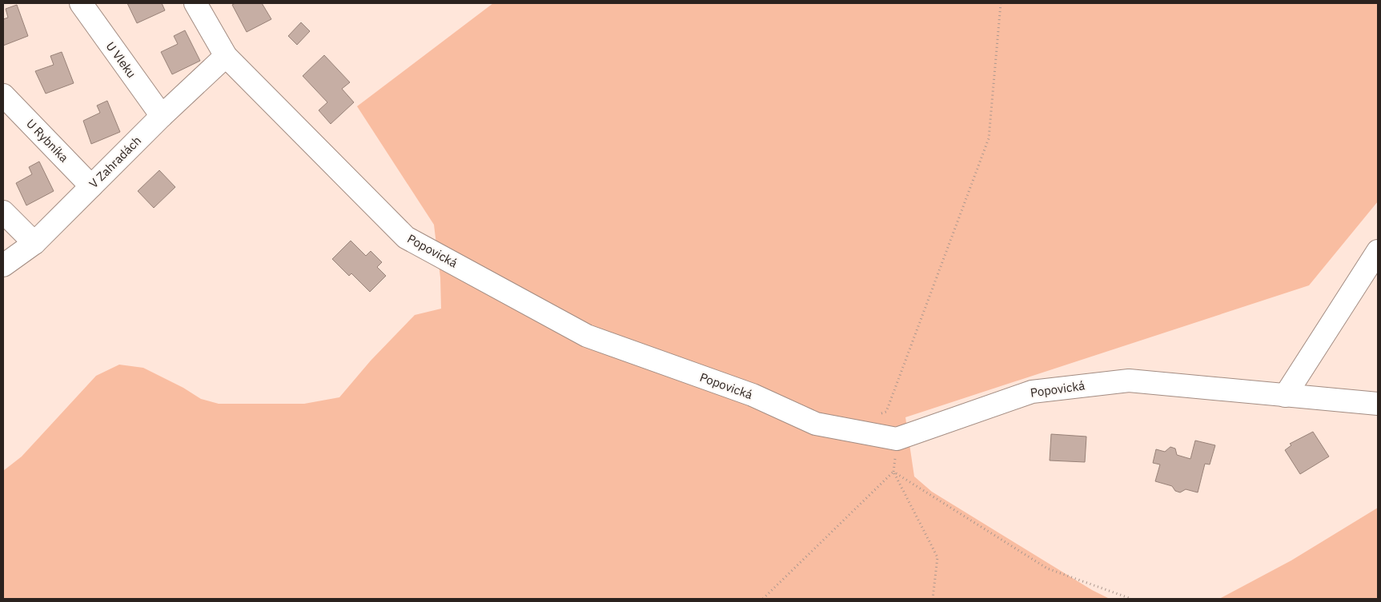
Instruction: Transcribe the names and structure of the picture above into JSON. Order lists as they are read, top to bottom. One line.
{"streets":{"street":["U Vleku","U Rybníka","V Zahradách","Popovická"]},"crossings":[["U Vleku","V Zahradách"],["U Rybníka","V Zahradách"],["V Zahradách","Popovická"]]}
